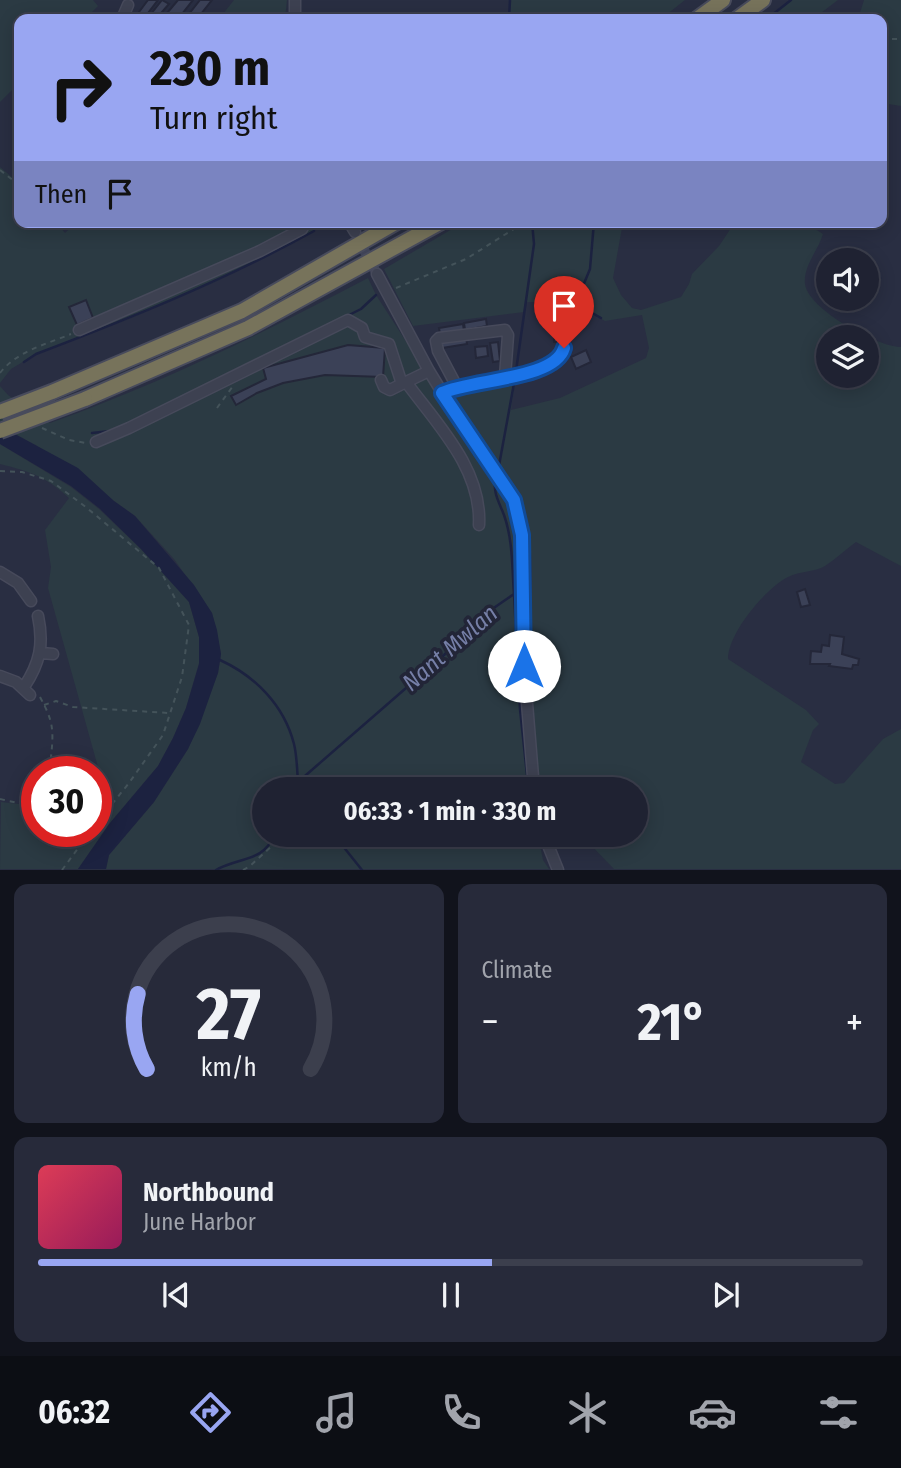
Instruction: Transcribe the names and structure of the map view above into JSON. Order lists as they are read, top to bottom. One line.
{"water":["Nant Mwlan"],"page":{"turn":["230 m","Turn right"],"then":"Then","limit":"30","trip":"06:33 · 1 min · 330 m","tile":"Climate","heat":["−","21°","+"],"song":["Northbound","June Harbor"],"tabs":"06:32","gauge":["27","km/h"]}}
